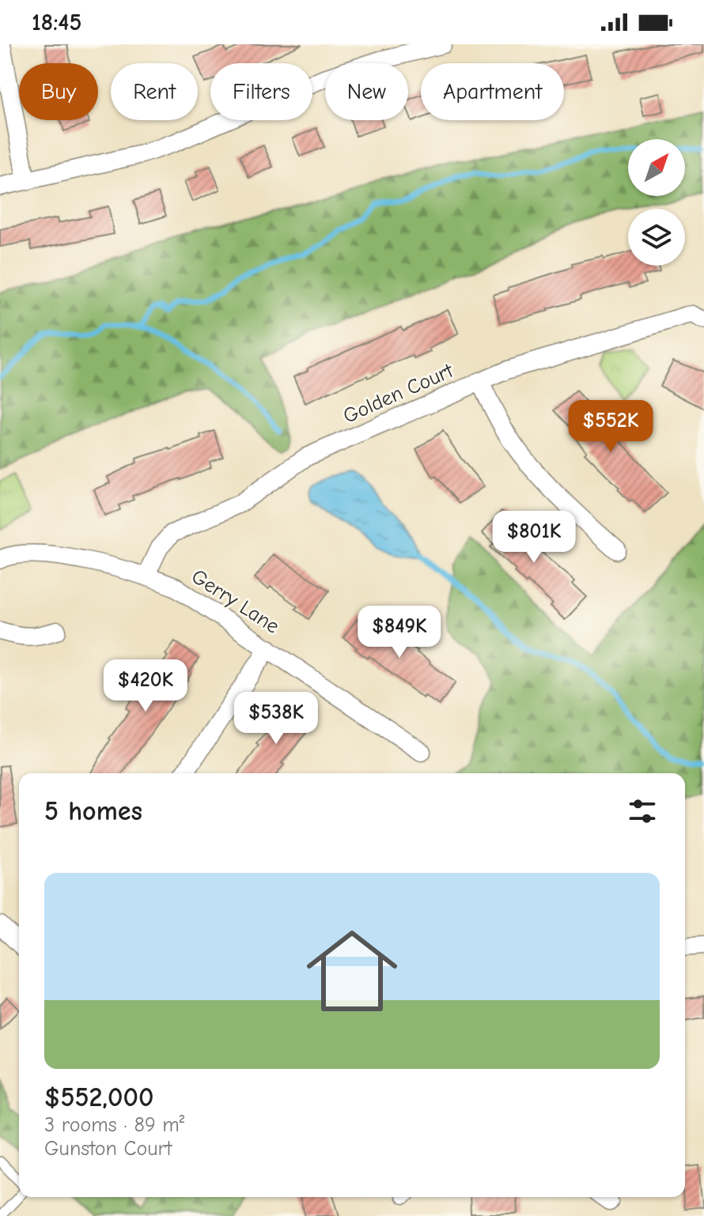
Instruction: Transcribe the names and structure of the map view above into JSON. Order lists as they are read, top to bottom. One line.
{"streets":{"street":["Golden Court","Gerry Lane"]},"crossings":[["Golden Court","Gerry Lane"]],"north":"top right","page":{"status":"18:45","chip":["Buy","Rent","Filters","New","Apartment"],"price":["$552K","$801K","$849K","$420K","$538K"],"heading":"5 homes","list":[{"name":"$552,000","note":"3 rooms · 89 m² · Gunston Court"}]}}
